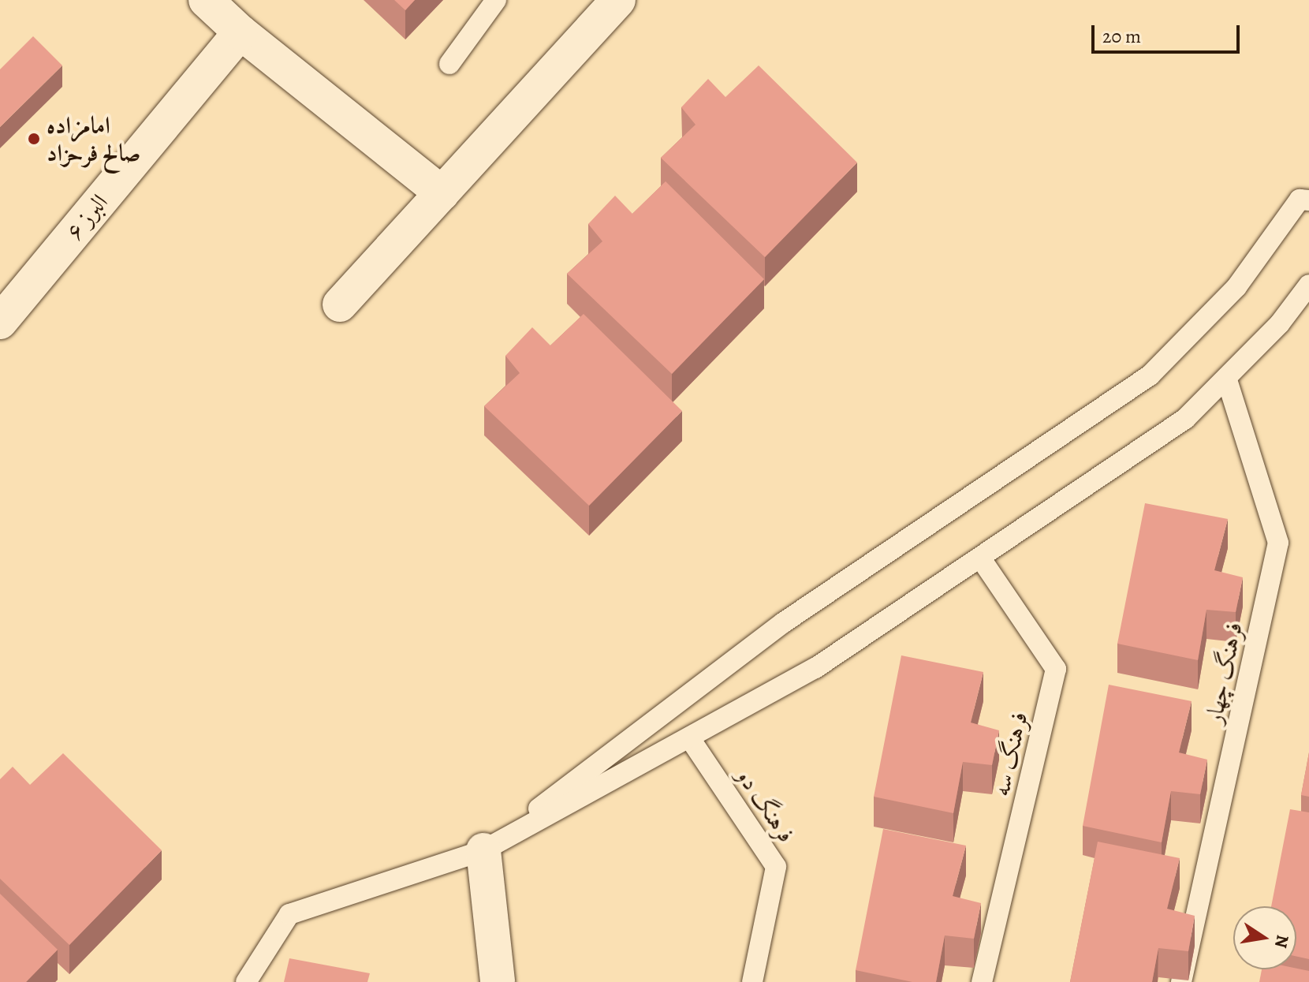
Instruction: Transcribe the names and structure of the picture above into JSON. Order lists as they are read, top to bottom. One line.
{"streets":{"street":["البرز ۶"],"lane":["فرهنگ چهار","فرهنگ سه","فرهنگ دو"]},"places":["امامزاده صالح فرحزاد"],"scale_bar":"20 m","north":"right"}
